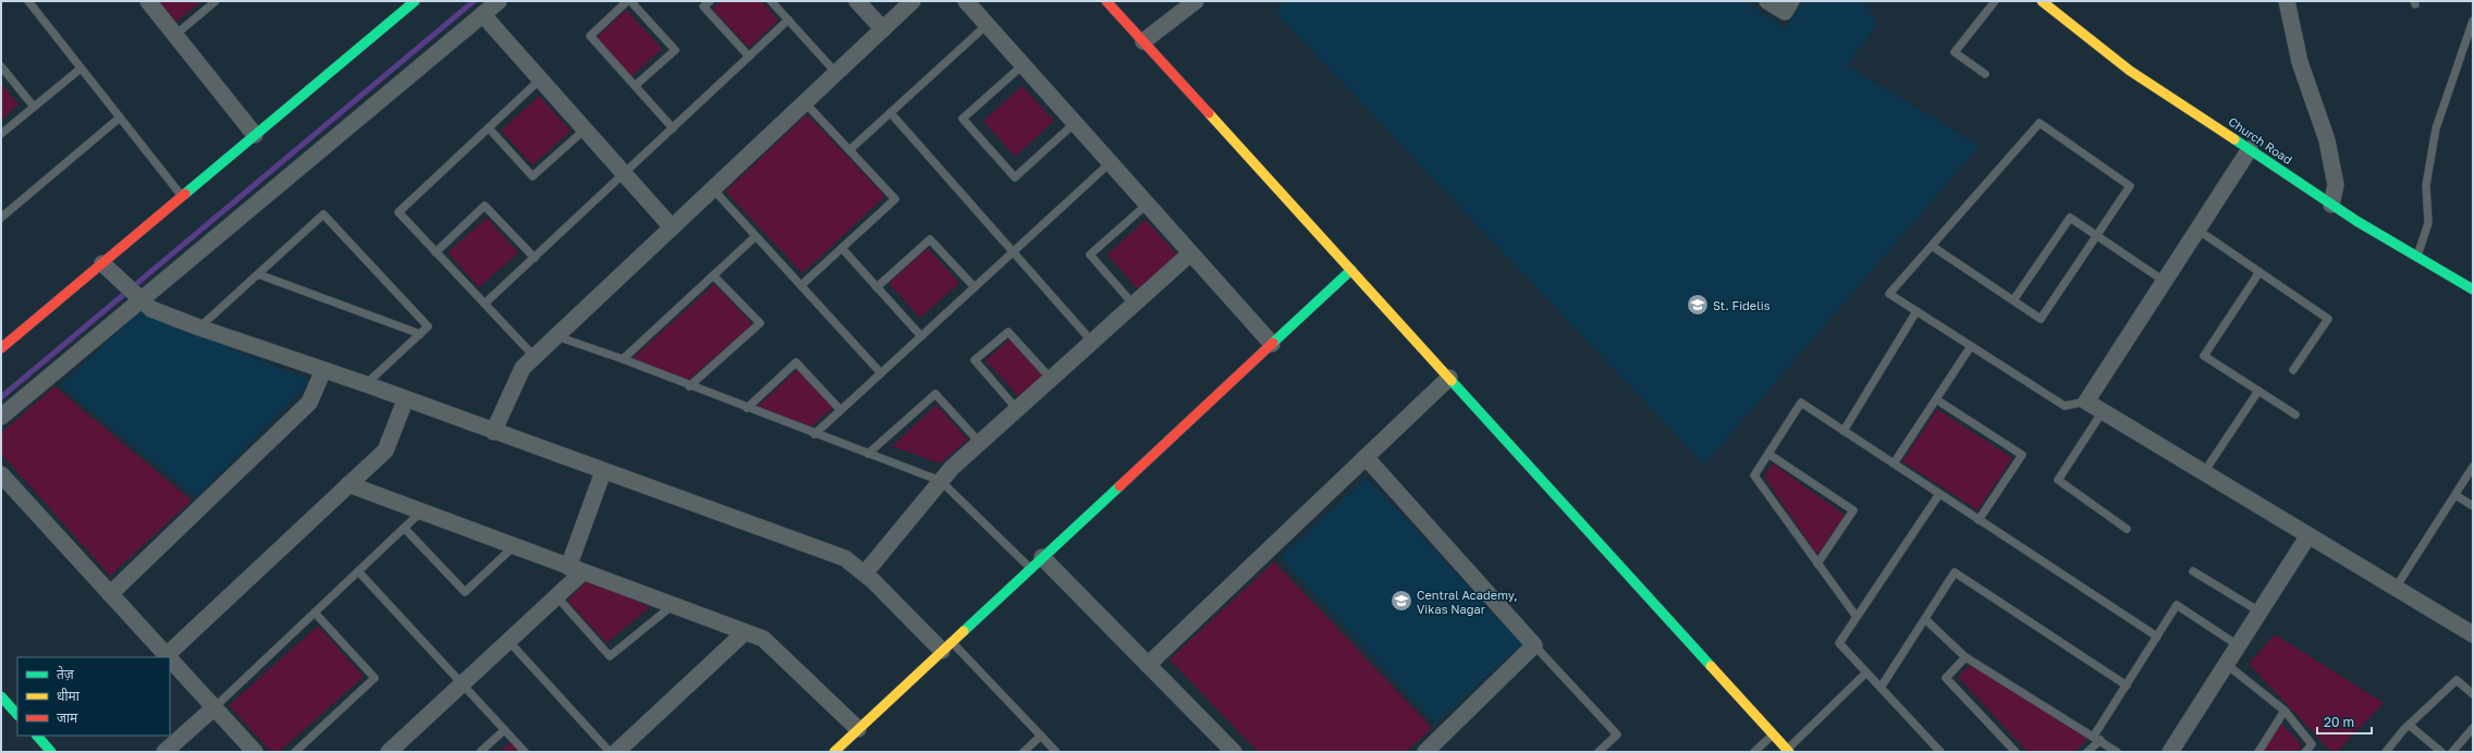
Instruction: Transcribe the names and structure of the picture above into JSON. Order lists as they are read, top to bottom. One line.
{"streets":{"street":["Church Road"]},"places":{"school or university":["St. Fidelis","Central Academy, Vikas Nagar"]},"legend":["तेज़","धीमा","जाम"],"scale_bar":"20 m"}
